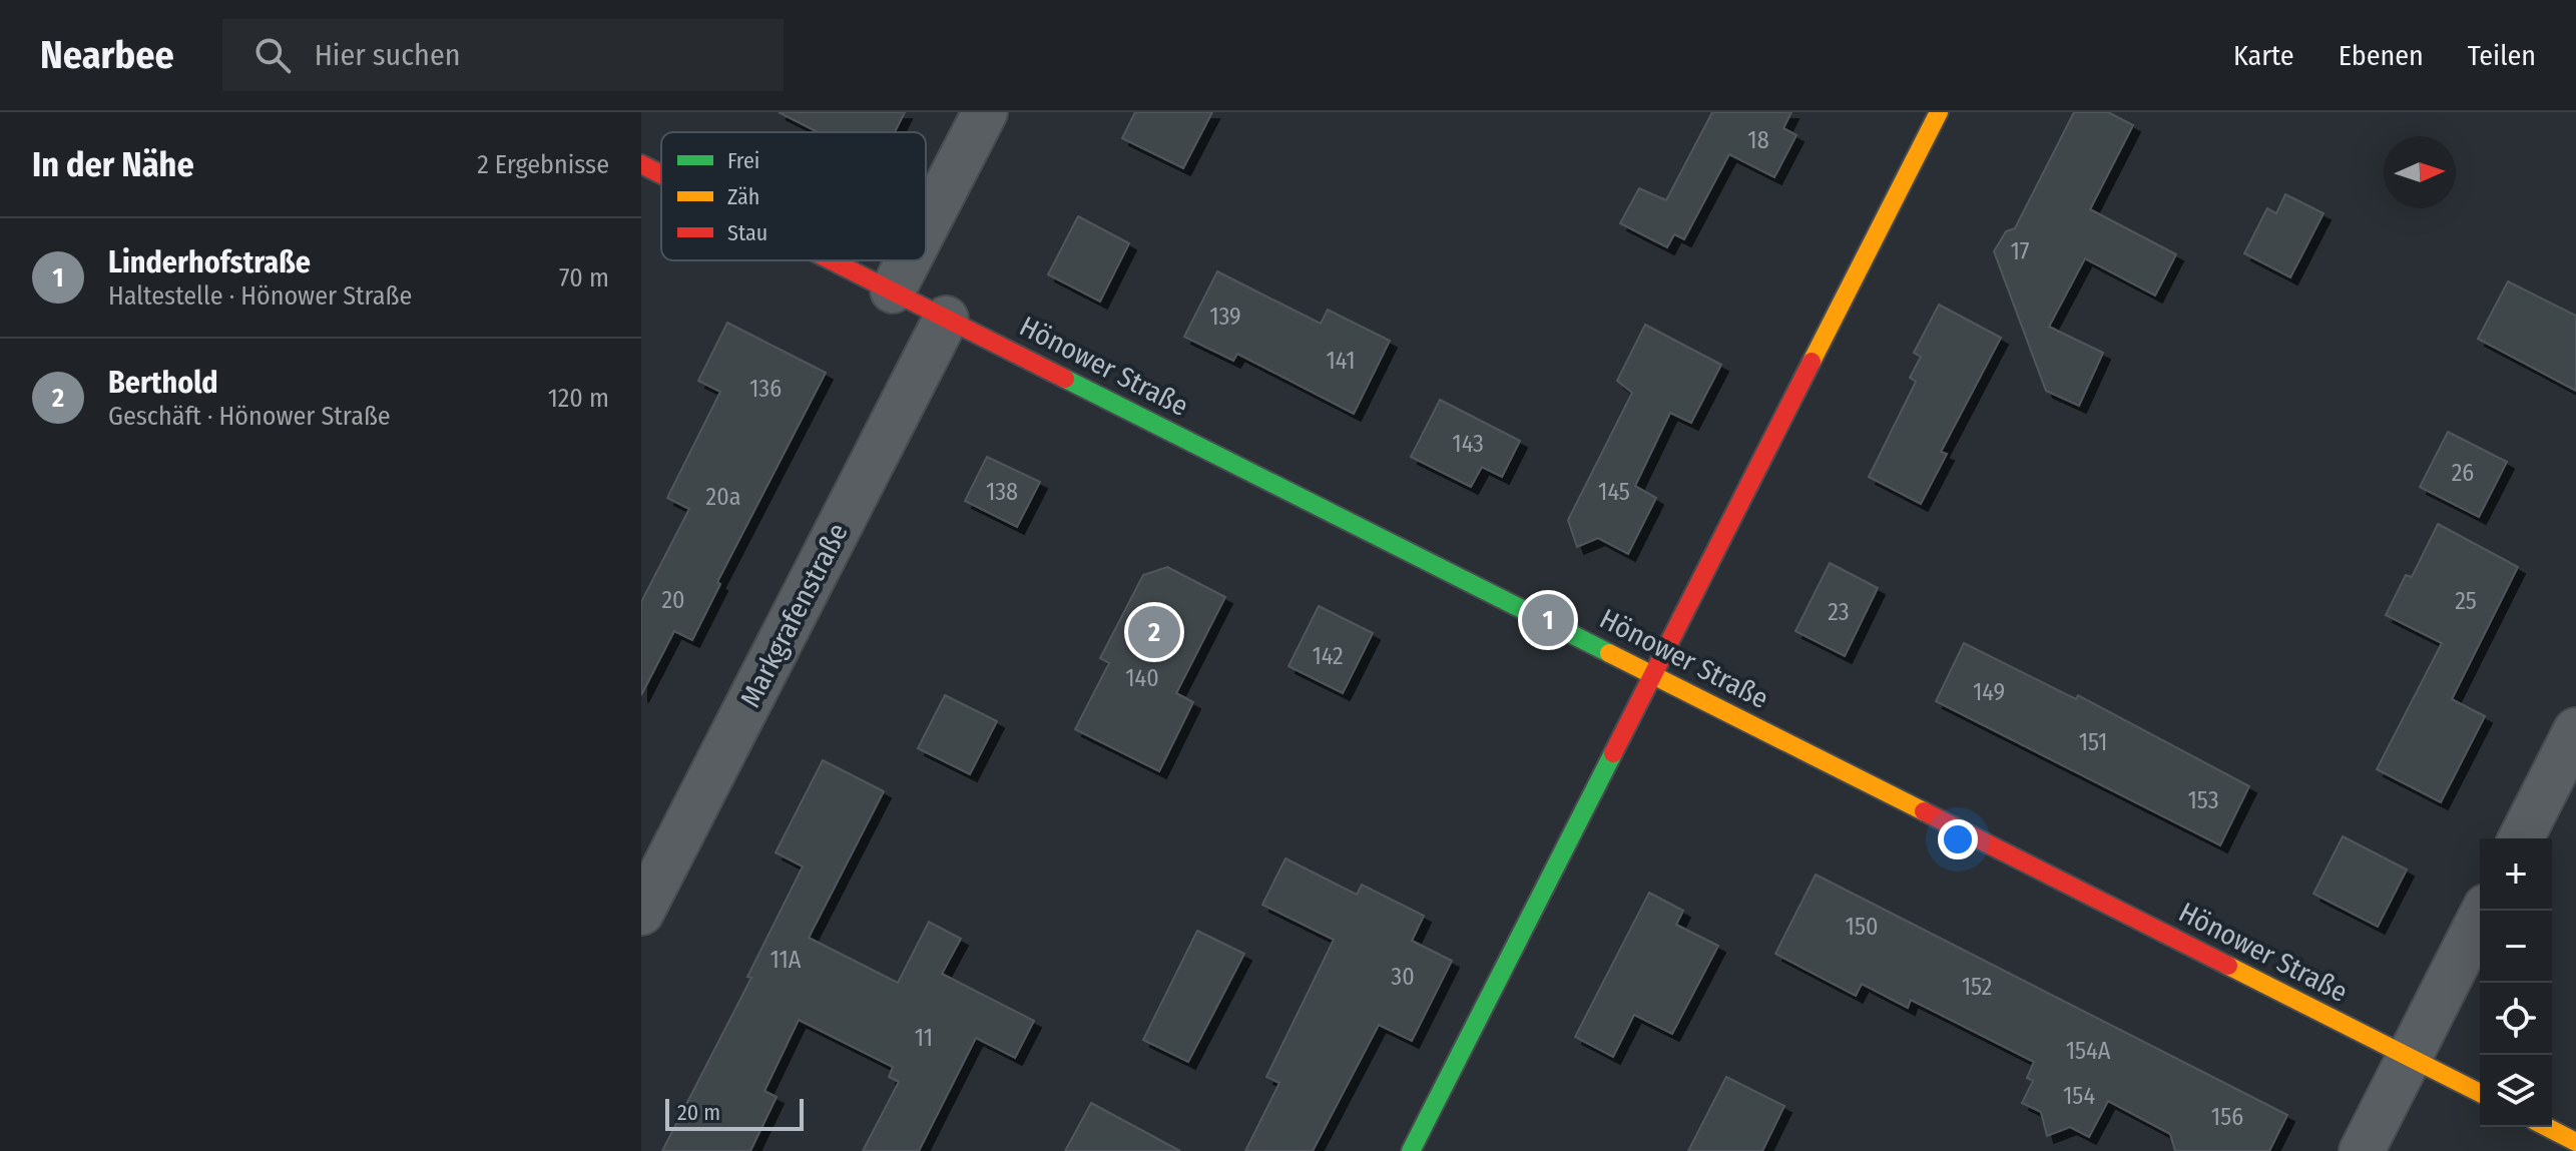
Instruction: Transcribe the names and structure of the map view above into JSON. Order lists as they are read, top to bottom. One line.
{"streets":{"main road":["Hönower Straße"],"street":["Markgrafenstraße"]},"crossings":[["Hönower Straße","Markgrafenstraße"]],"house_numbers":["18","17","139","141","136","143","26","138","145","20a","20","25","23","142","140","149","151","153","150","11A","30","152","11","154A","154","156"],"legend":["Frei","Zäh","Stau"],"scale_bar":"20 m","north":"right","page":{"header":"Nearbee","search":"Hier suchen","nav":["Karte","Ebenen","Teilen"],"heading":["In der Nähe","2 Ergebnisse"],"list":[{"mark":"1","name":"Linderhofstraße","note":"Haltestelle · Hönower Straße","value":"70 m"},{"mark":"2","name":"Berthold","note":"Geschäft · Hönower Straße","value":"120 m"}],"pins":["1","2"],"map_buttons":["+","−"],"scale":"20 m"}}
